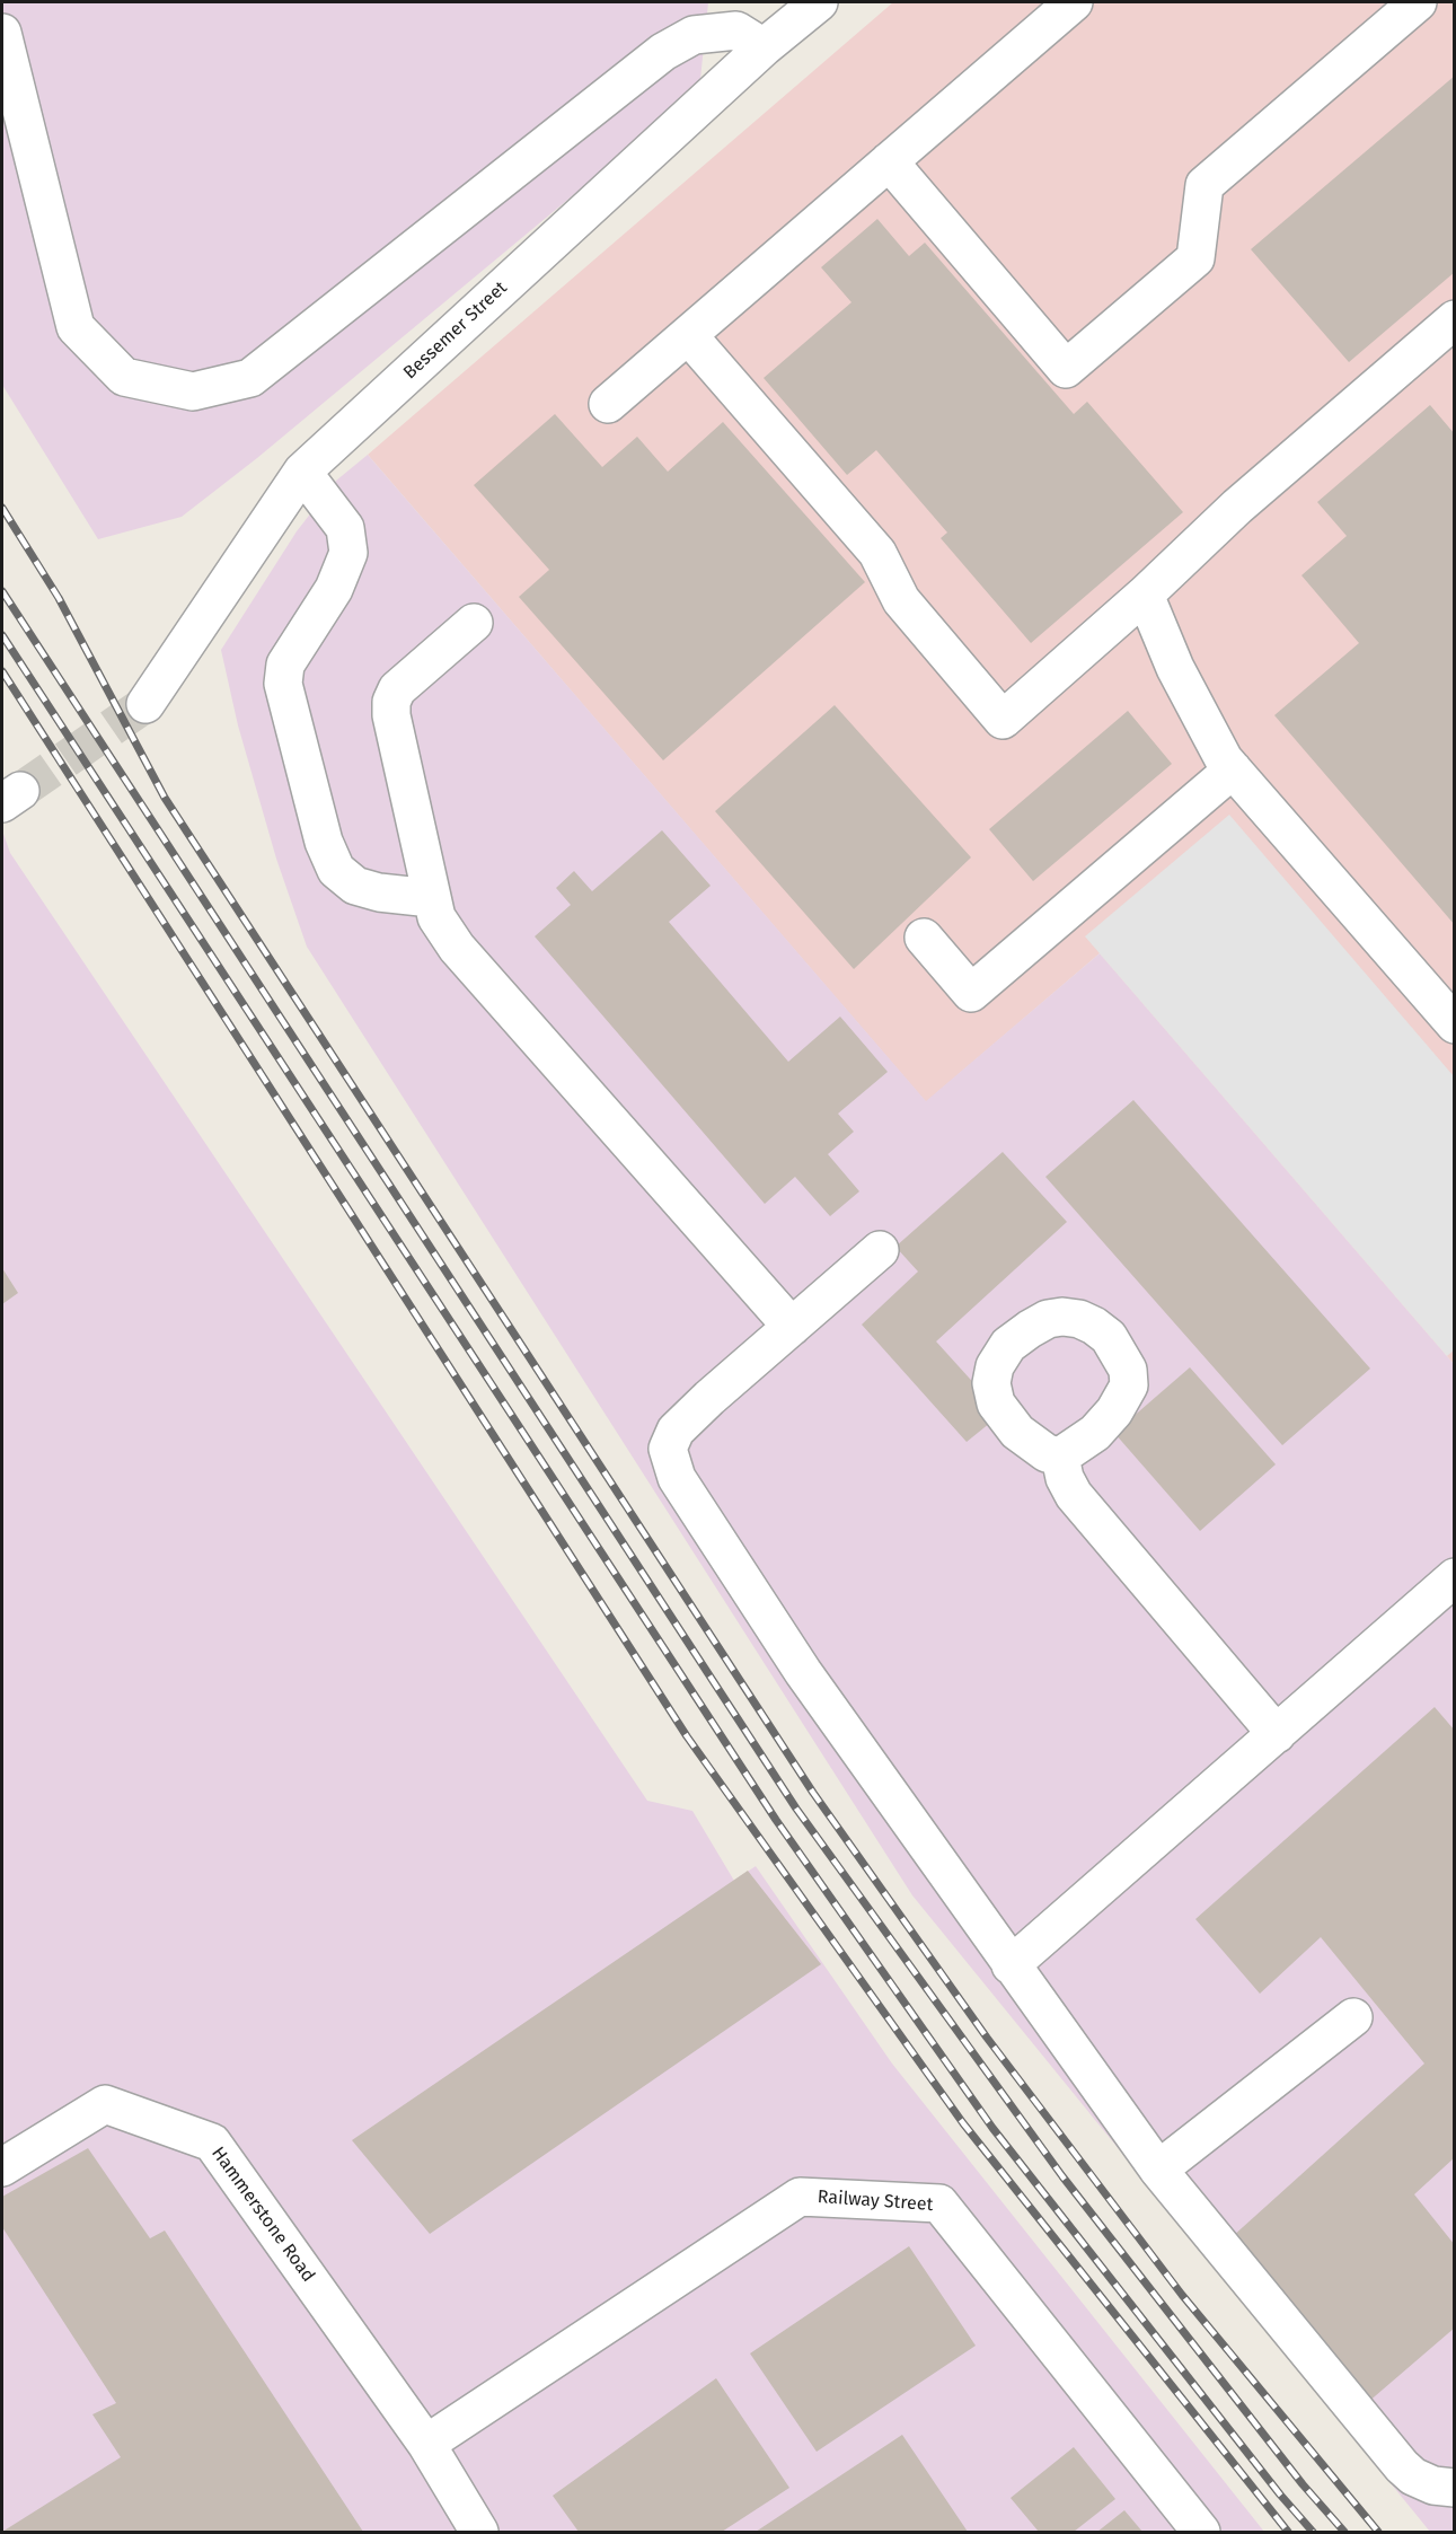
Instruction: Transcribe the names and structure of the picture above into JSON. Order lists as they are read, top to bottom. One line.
{"streets":{"street":["Bessemer Street","Railway Street","Hammerstone Road"]},"crossings":[["Railway Street","Hammerstone Road"]]}
